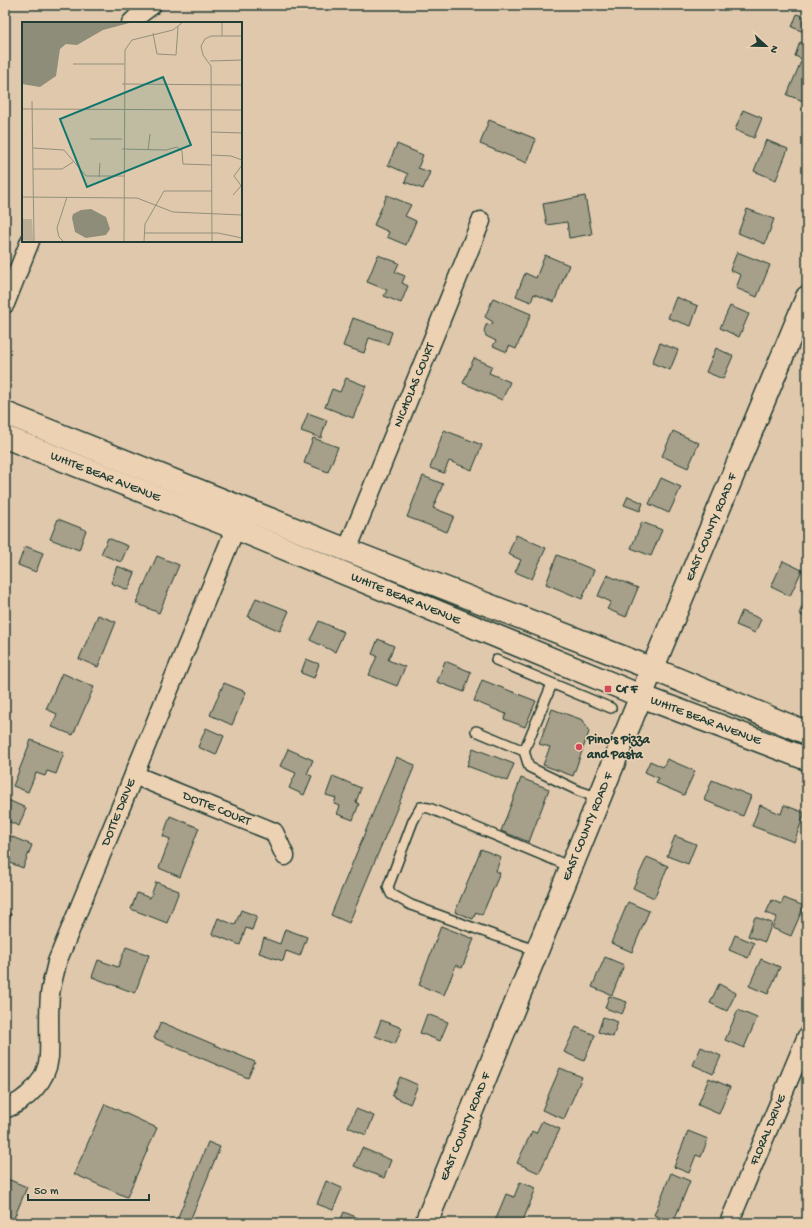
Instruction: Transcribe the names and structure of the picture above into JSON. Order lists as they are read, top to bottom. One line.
{"streets":{"main road":["WHITE BEAR AVENUE","EAST COUNTY ROAD F"],"street":["NICHOLAS COURT","DOTTE COURT","DOTTE DRIVE","FLORAL DRIVE"]},"crossings":[["NICHOLAS COURT","WHITE BEAR AVENUE"],["WHITE BEAR AVENUE","EAST COUNTY ROAD F"],["WHITE BEAR AVENUE","DOTTE DRIVE"],["DOTTE COURT","DOTTE DRIVE"]],"places":{"transit":["Cr F"],"other":["Pino's Pizza and Pasta"]},"scale_bar":"50 m","north":"right"}
